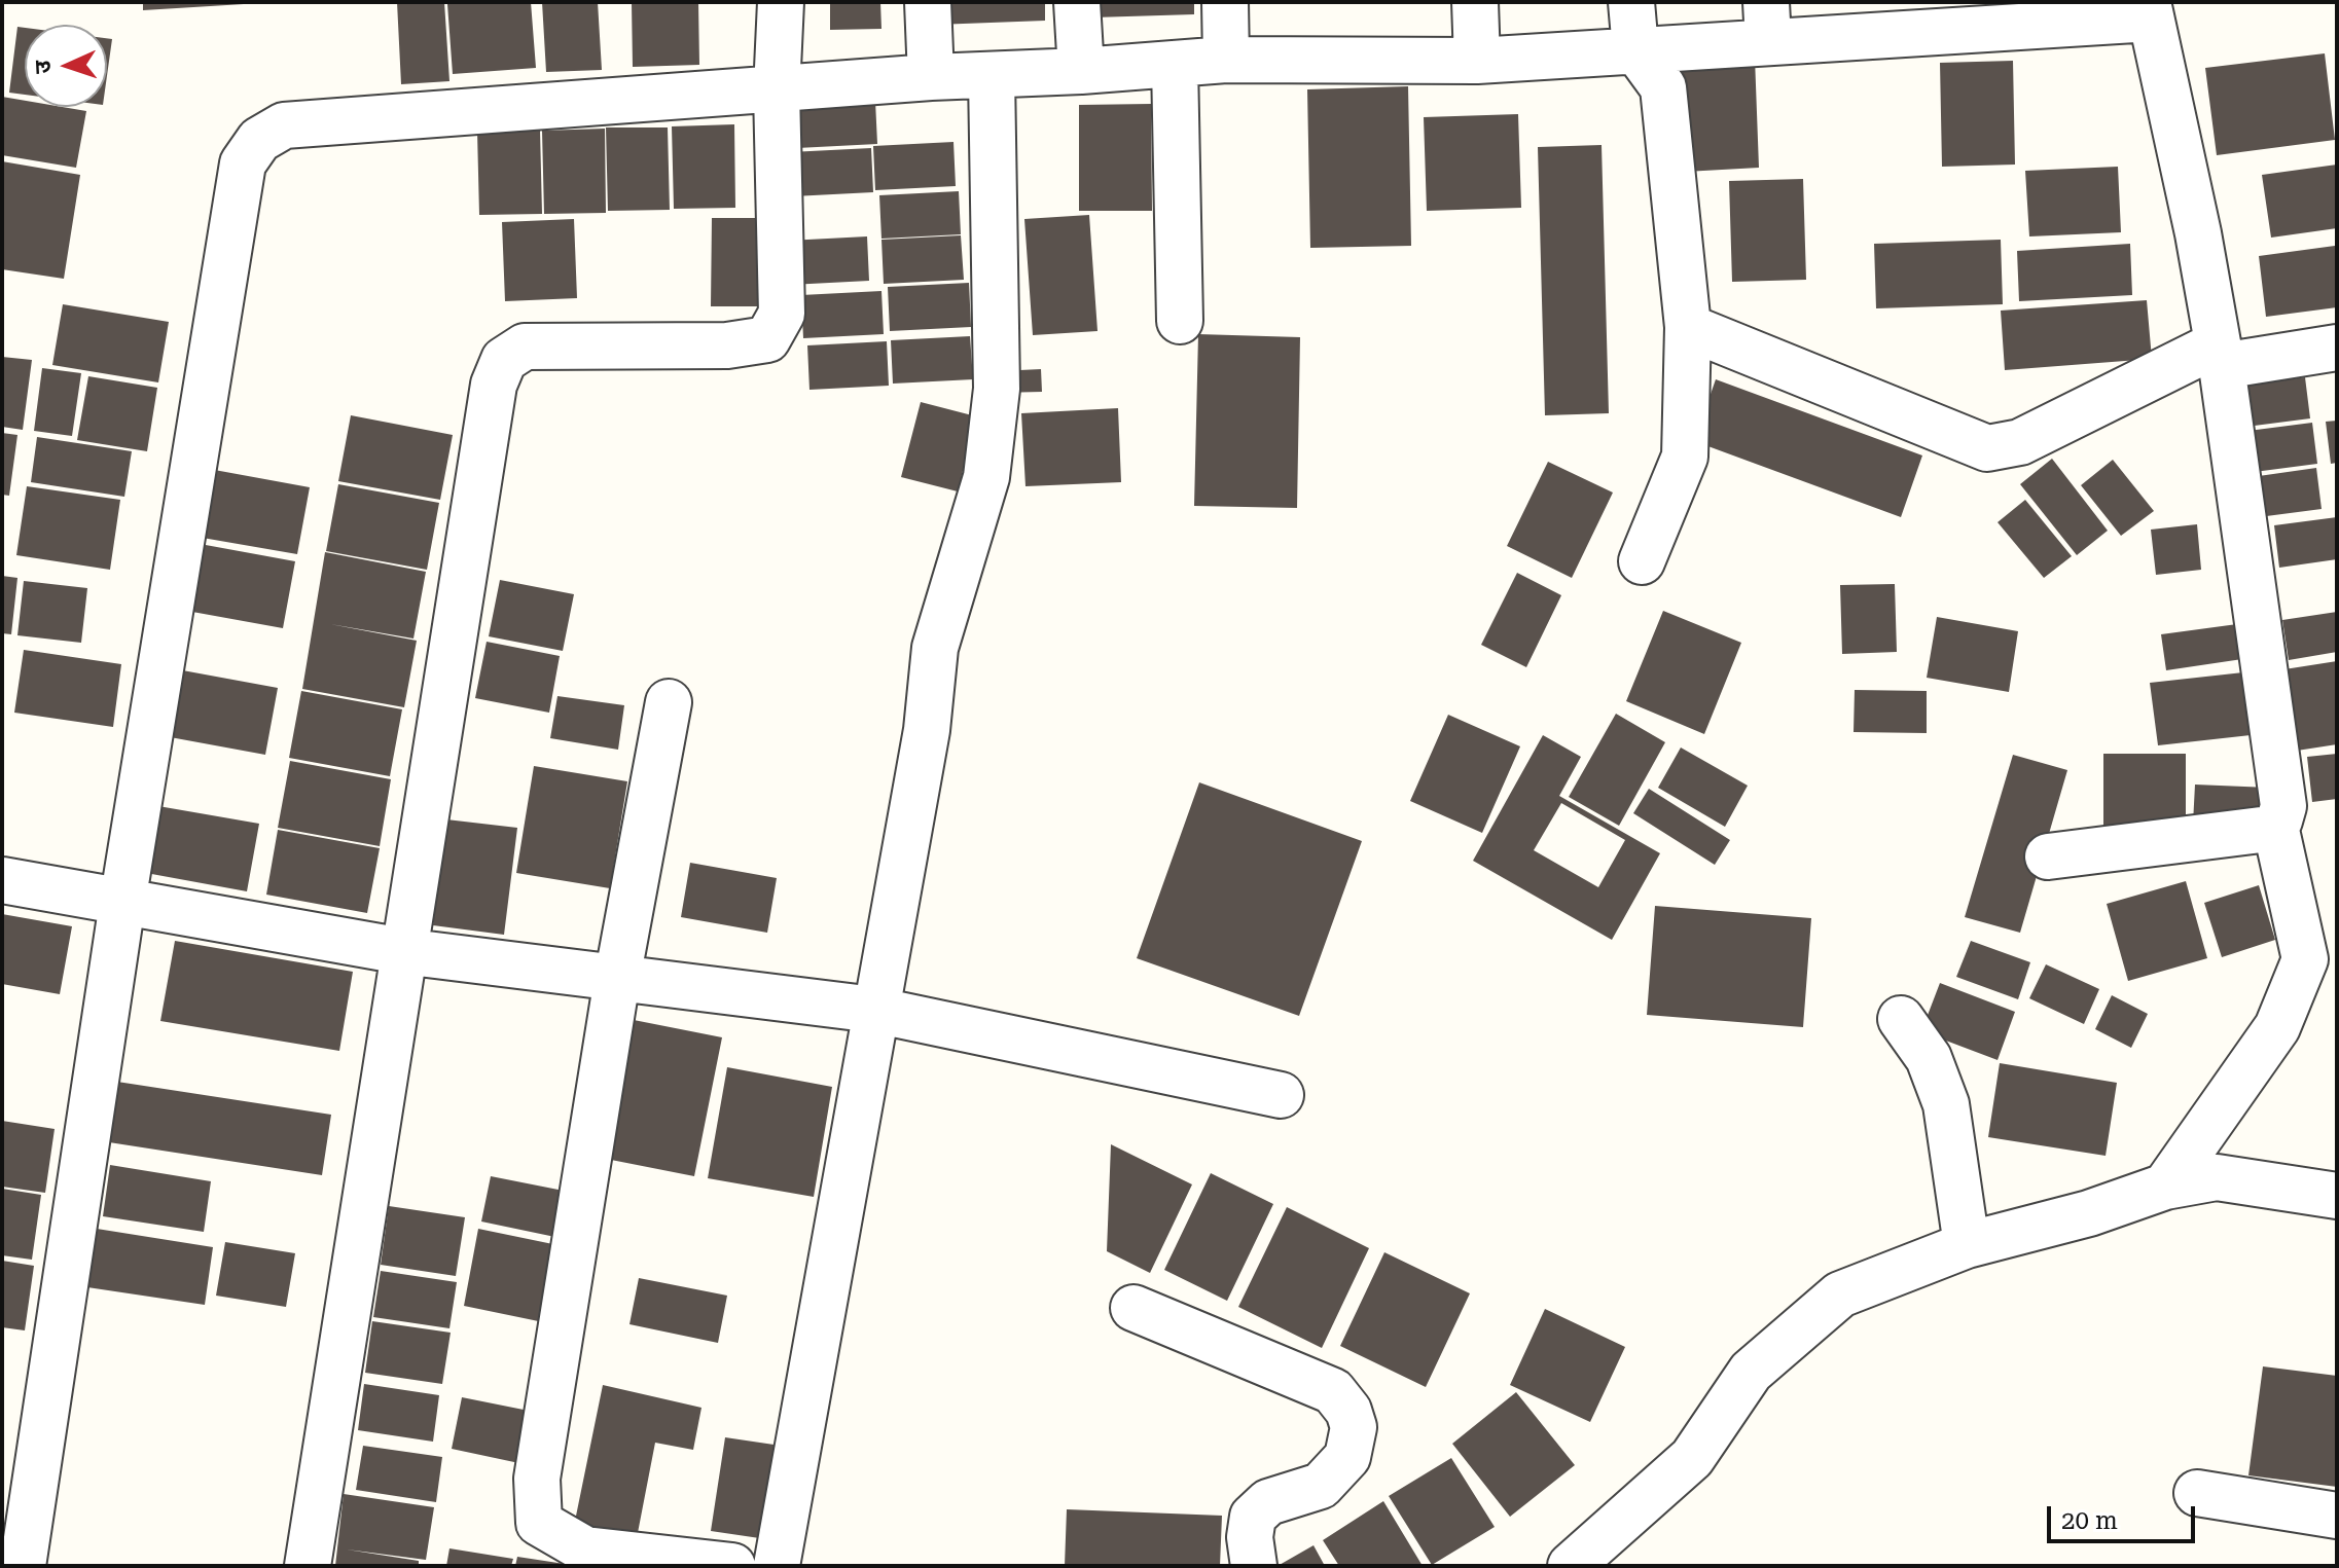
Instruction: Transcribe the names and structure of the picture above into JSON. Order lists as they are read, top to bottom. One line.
{"scale_bar":"20 m","north":"left"}
